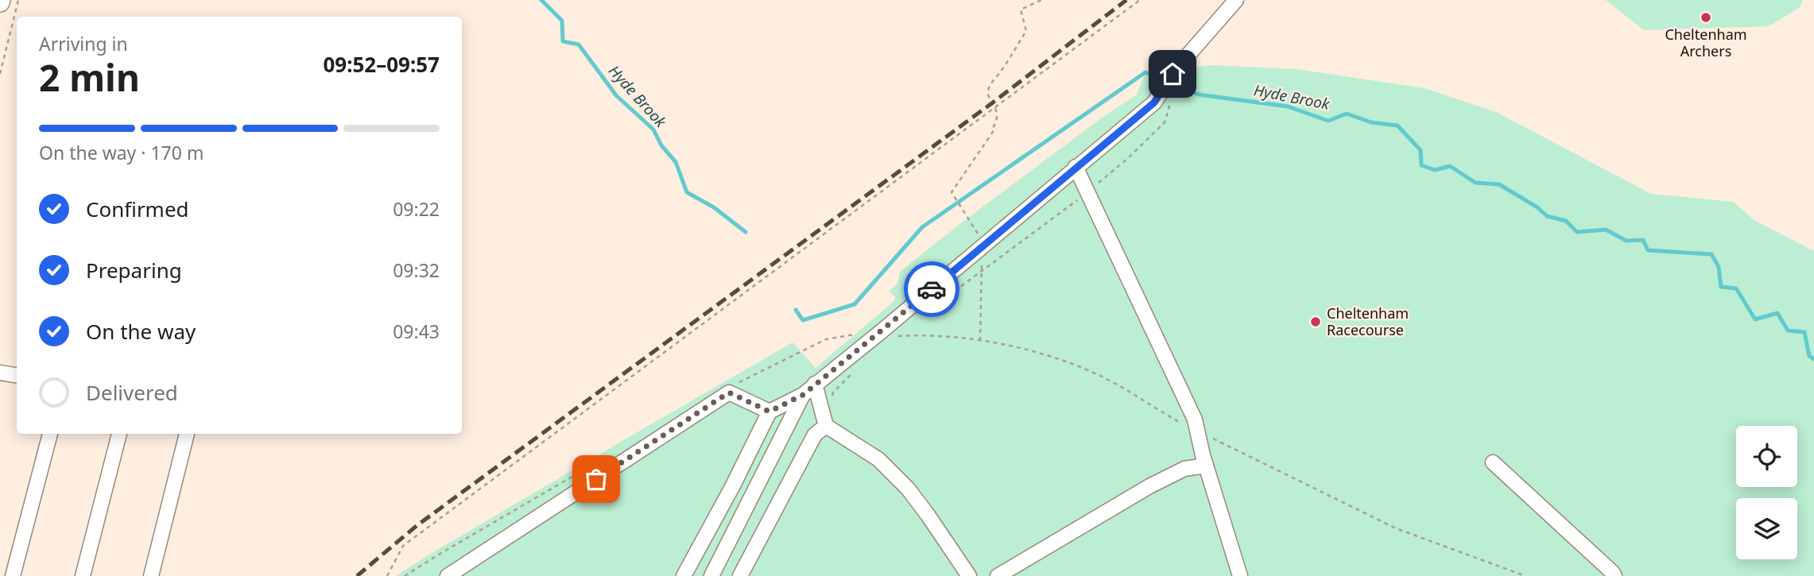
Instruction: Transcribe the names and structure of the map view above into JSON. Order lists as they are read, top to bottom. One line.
{"water":["Hyde Brook"],"places":["Cheltenham Archers","Cheltenham Racecourse"],"page":{"heading":["2 min","Arriving in","09:52–09:57"],"bar":"On the way · 170 m","list":[["Confirmed","09:22"],["Preparing","09:32"],["On the way","09:43"],"Delivered"]}}
